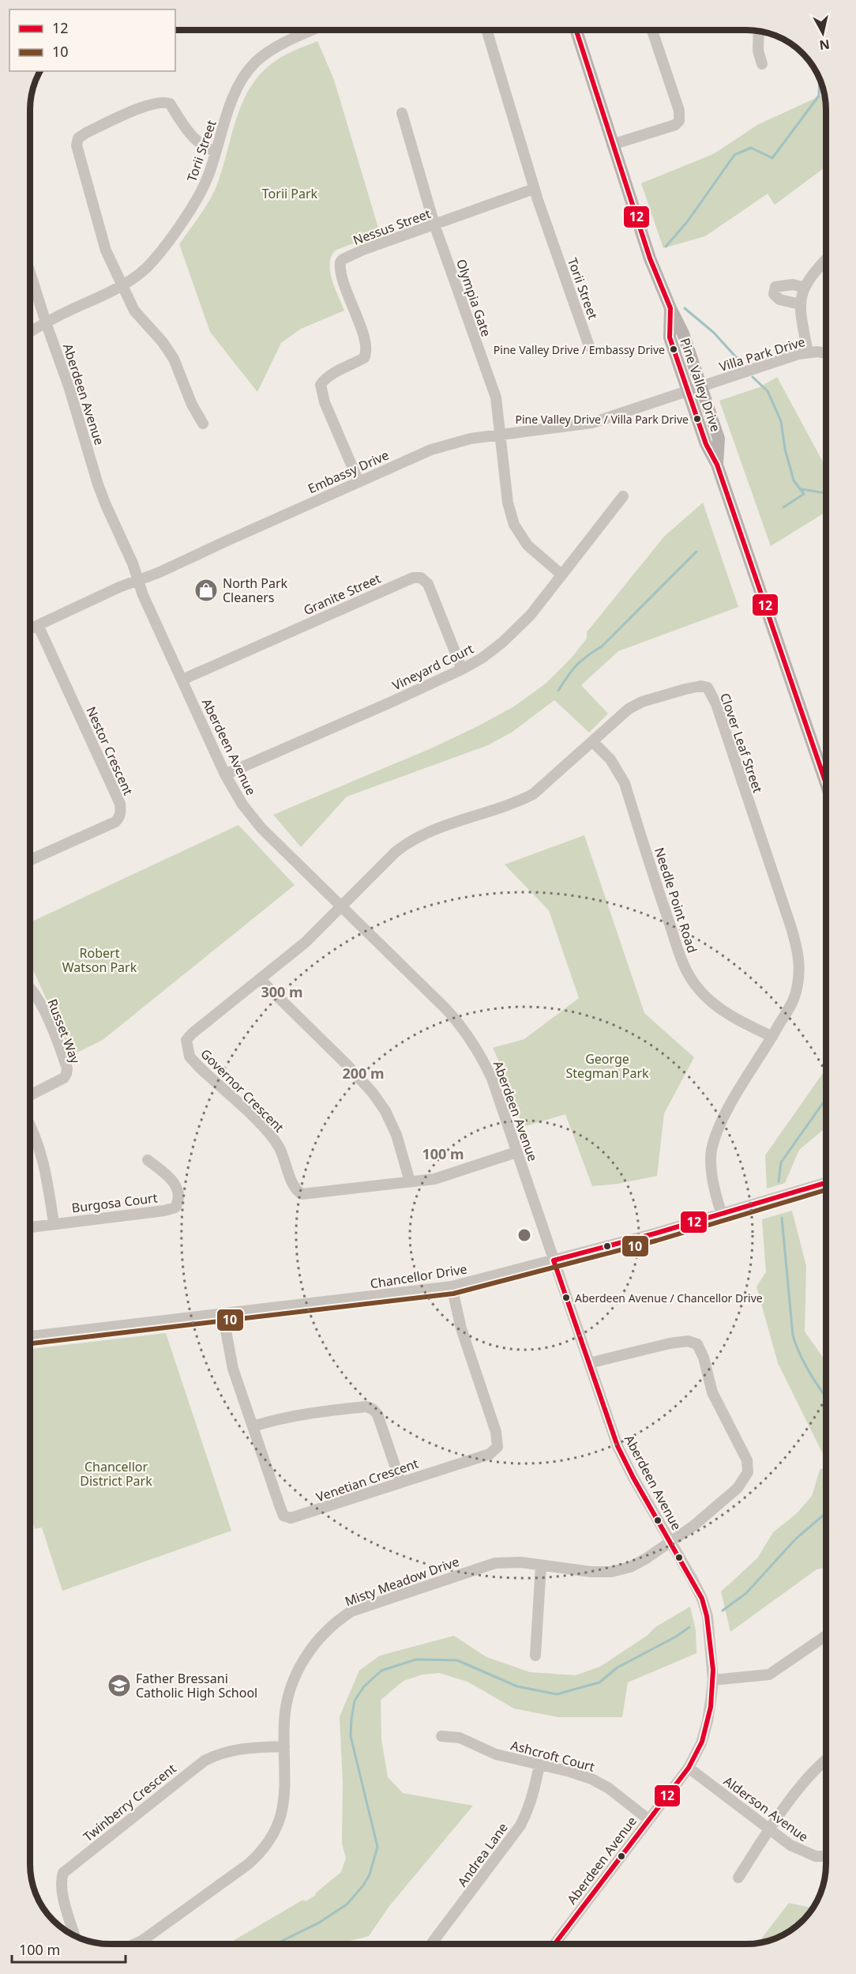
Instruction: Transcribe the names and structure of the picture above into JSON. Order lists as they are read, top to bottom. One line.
{"streets":{"main road":["Pine Valley Drive"],"street":["Torii Street","Nessus Street","Olympia Gate","Villa Park Drive","Aberdeen Avenue","Embassy Drive","Granite Street","Vineyard Court","Clover Leaf Street","Nestor Crescent","Needle Point Road","Russet Way","Governor Crescent","Burgosa Court","Chancellor Drive","Venetian Crescent","Misty Meadow Drive","Ashcroft Court","Twinberry Crescent","Alderson Avenue","Andrea Lane"]},"crossings":[["Torii Street","Nessus Street"],["Torii Street","Aberdeen Avenue"],["Nessus Street","Olympia Gate"],["Nessus Street","Embassy Drive"],["Olympia Gate","Embassy Drive"],["Olympia Gate","Vineyard Court"],["Villa Park Drive","Pine Valley Drive"],["Villa Park Drive","Embassy Drive"],["Pine Valley Drive","Embassy Drive"],["Aberdeen Avenue","Embassy Drive"],["Aberdeen Avenue","Granite Street"],["Aberdeen Avenue","Vineyard Court"],["Aberdeen Avenue","Clover Leaf Street"],["Aberdeen Avenue","Governor Crescent"],["Aberdeen Avenue","Chancellor Drive"],["Aberdeen Avenue","Misty Meadow Drive"],["Aberdeen Avenue","Ashcroft Court"],["Aberdeen Avenue","Alderson Avenue"],["Embassy Drive","Nestor Crescent"],["Granite Street","Vineyard Court"],["Clover Leaf Street","Needle Point Road"],["Clover Leaf Street","Governor Crescent"],["Clover Leaf Street","Chancellor Drive"],["Chancellor Drive","Venetian Crescent"],["Misty Meadow Drive","Twinberry Crescent"],["Ashcroft Court","Andrea Lane"]],"parks":["Torii Park","Robert Watson Park","George Stegman Park","Chancellor District Park"],"places":{"other":["Pine Valley Drive / Embassy Drive","Pine Valley Drive / Villa Park Drive","Aberdeen Avenue / Chancellor Drive"],"shop":["North Park Cleaners"],"school or university":["Father Bressani Catholic High School"]},"lines":["transit line 12","transit line 10"],"legend":["12","10"],"scale_bar":"100 m","north":"bottom","rings":["300 m","200 m","100 m"]}
